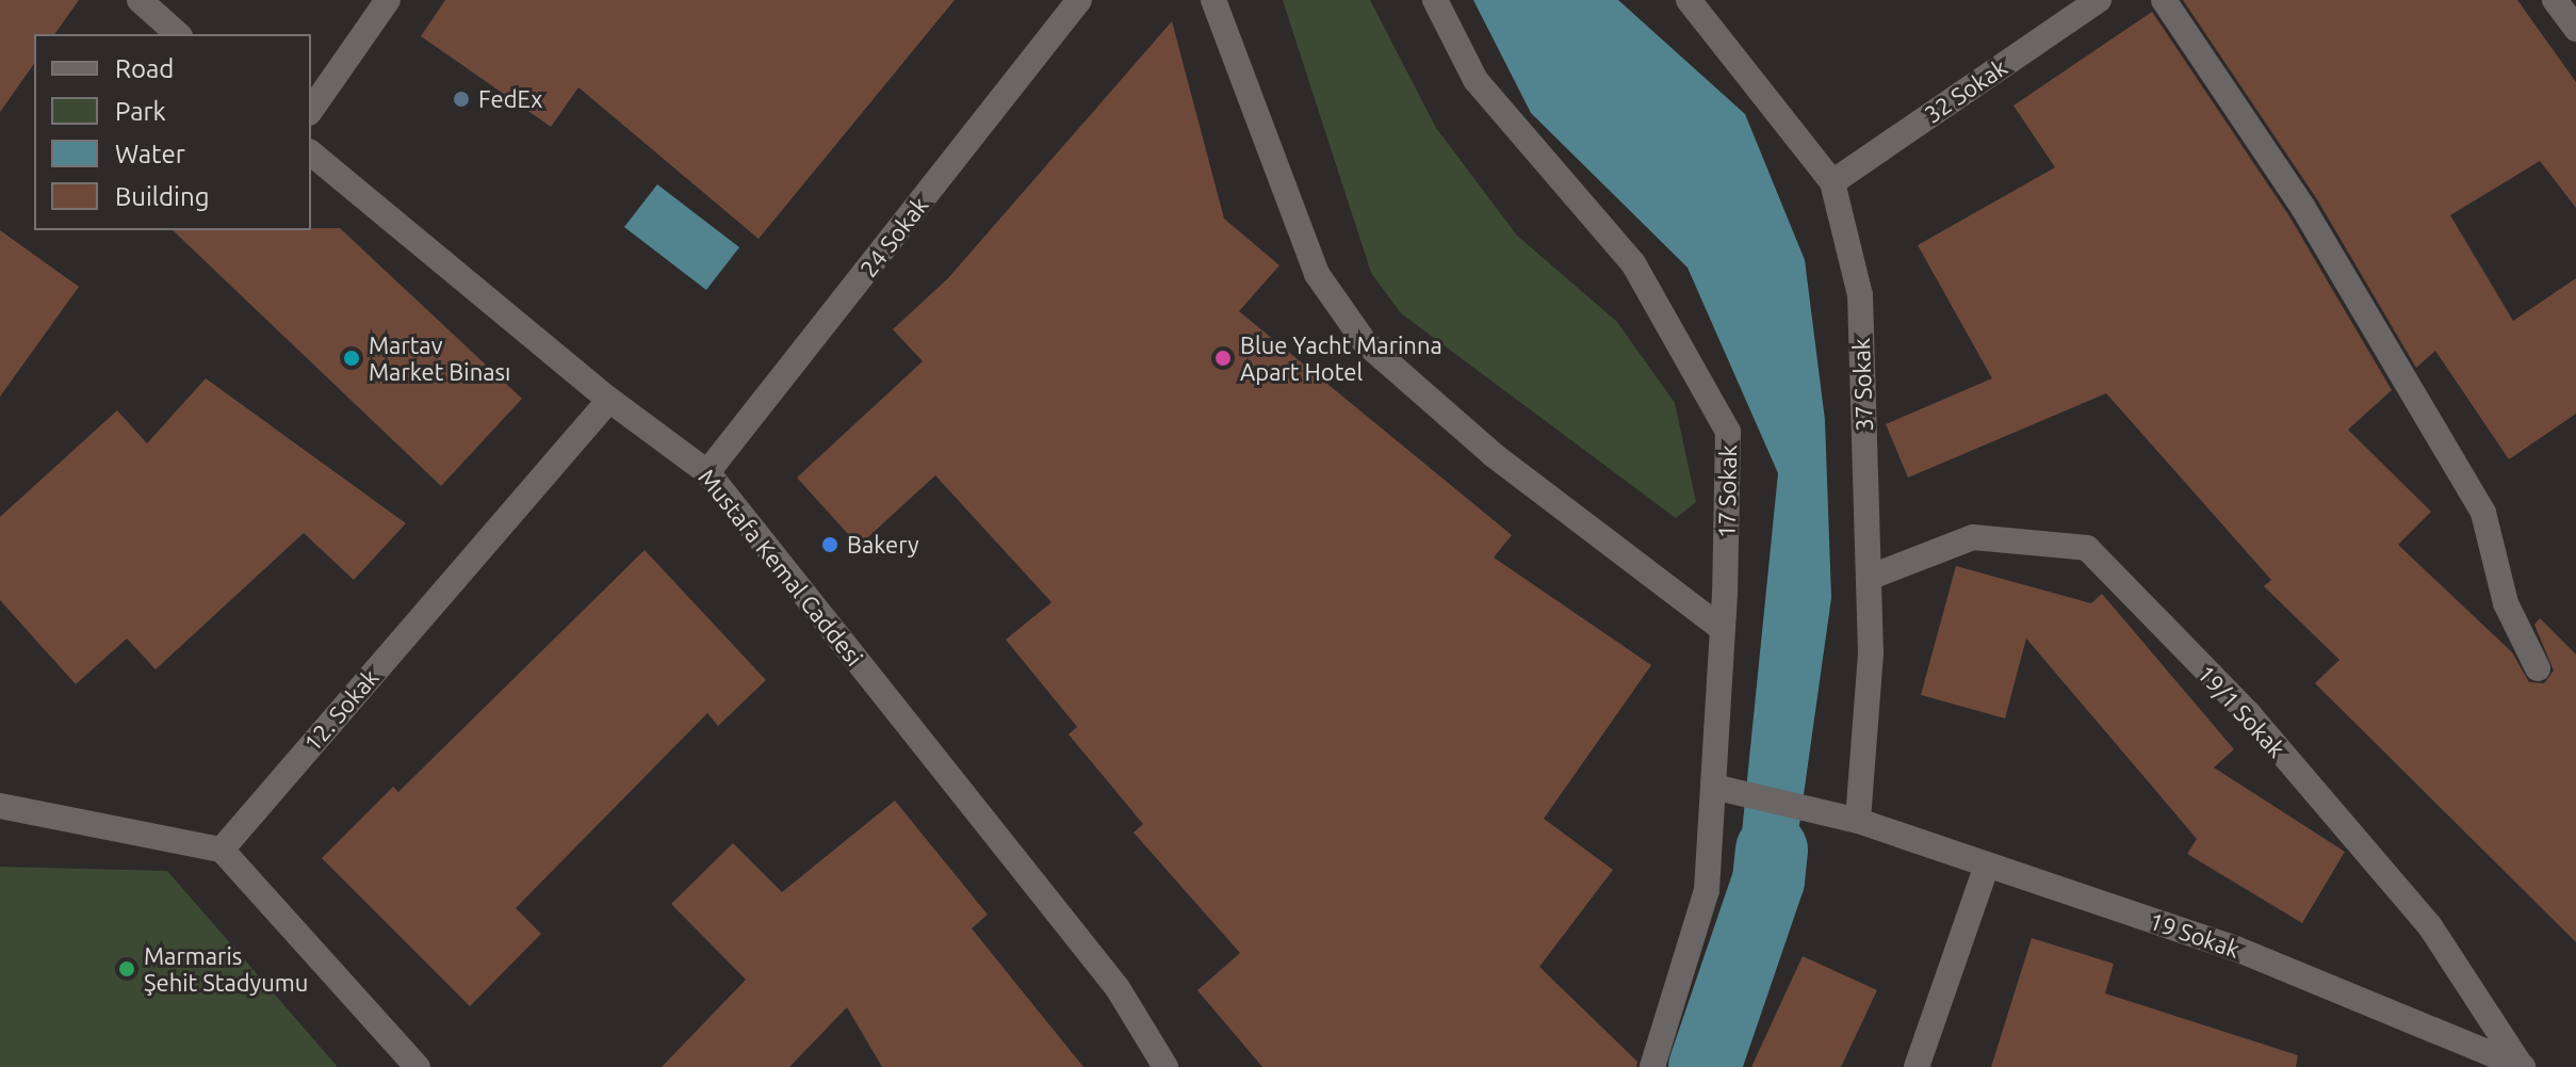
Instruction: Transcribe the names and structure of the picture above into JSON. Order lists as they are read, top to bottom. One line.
{"streets":{"street":["32 Sokak","24 Sokak","37 Sokak","17 Sokak","Mustafa Kemal Caddesi","12. Sokak","19/1 Sokak","19 Sokak"]},"crossings":[["32 Sokak","37 Sokak"],["24 Sokak","Mustafa Kemal Caddesi"],["37 Sokak","19/1 Sokak"],["37 Sokak","19 Sokak"],["17 Sokak","19 Sokak"],["Mustafa Kemal Caddesi","12. Sokak"],["19/1 Sokak","19 Sokak"]],"places":["FedEx","Martav Market Binası","Blue Yacht Marinna Apart Hotel","Bakery","Marmaris Şehit Stadyumu"],"legend":["Road","Park","Water","Building"]}
